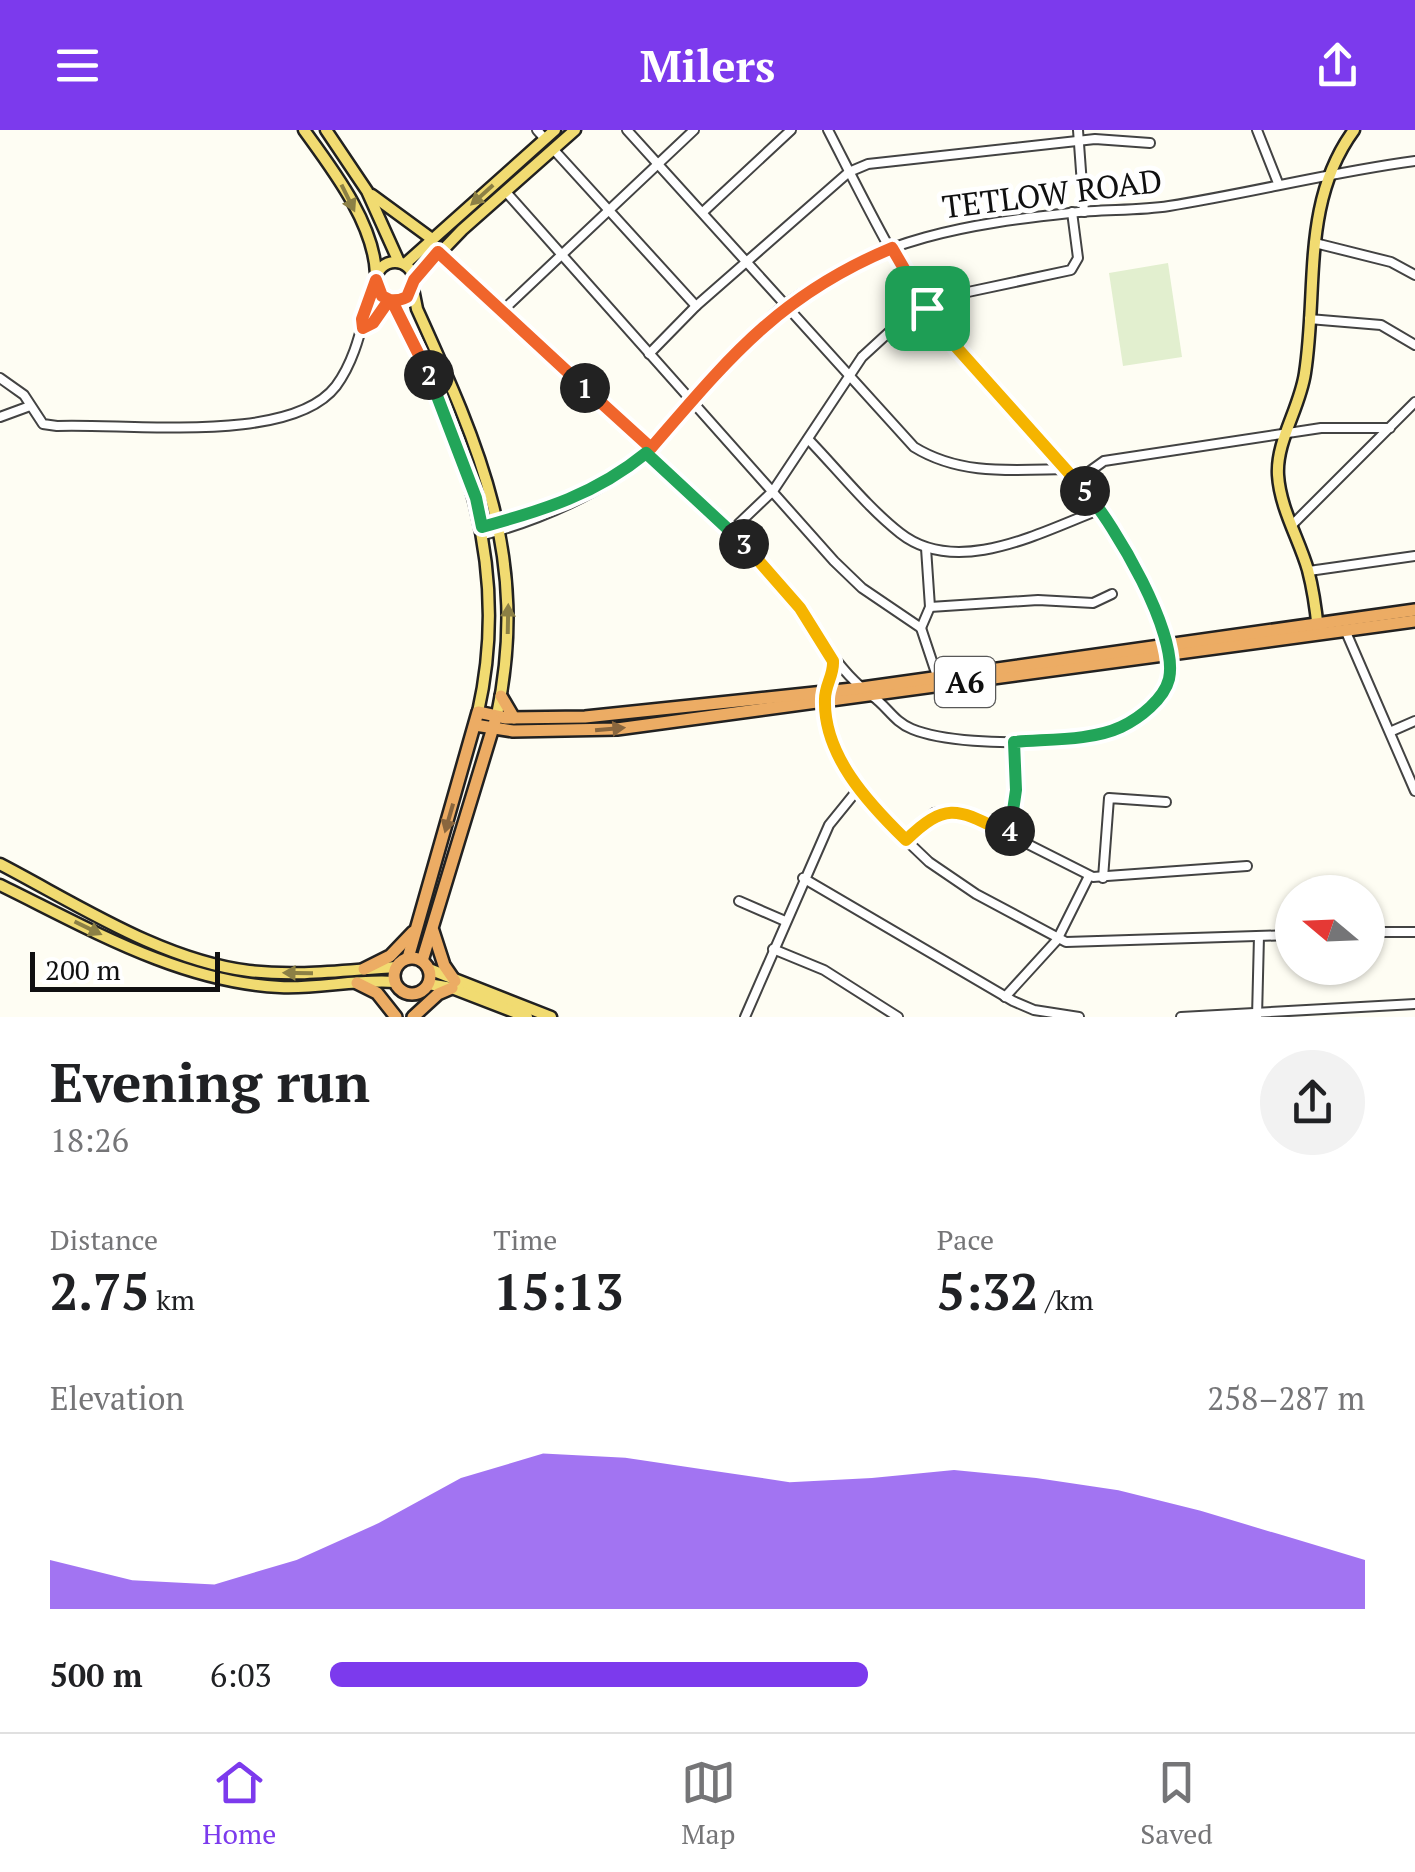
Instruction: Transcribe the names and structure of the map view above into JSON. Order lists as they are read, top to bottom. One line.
{"streets":{"highway":["A6"],"street":["TETLOW ROAD"]},"scale_bar":"200 m","north":"left","page":{"header":"Milers","pins":["2","1","5","3","4"],"scale":"200 m","heading":["Evening run","18:26"],"stats":[["Distance","2.75 km"],["Time","15:13"],["Pace","5:32 /km"]],"chart":["Elevation","258–287 m"],"list":[{"name":"500 m","note":"6:03"}],"tabs":["Home","Map","Saved"]}}
